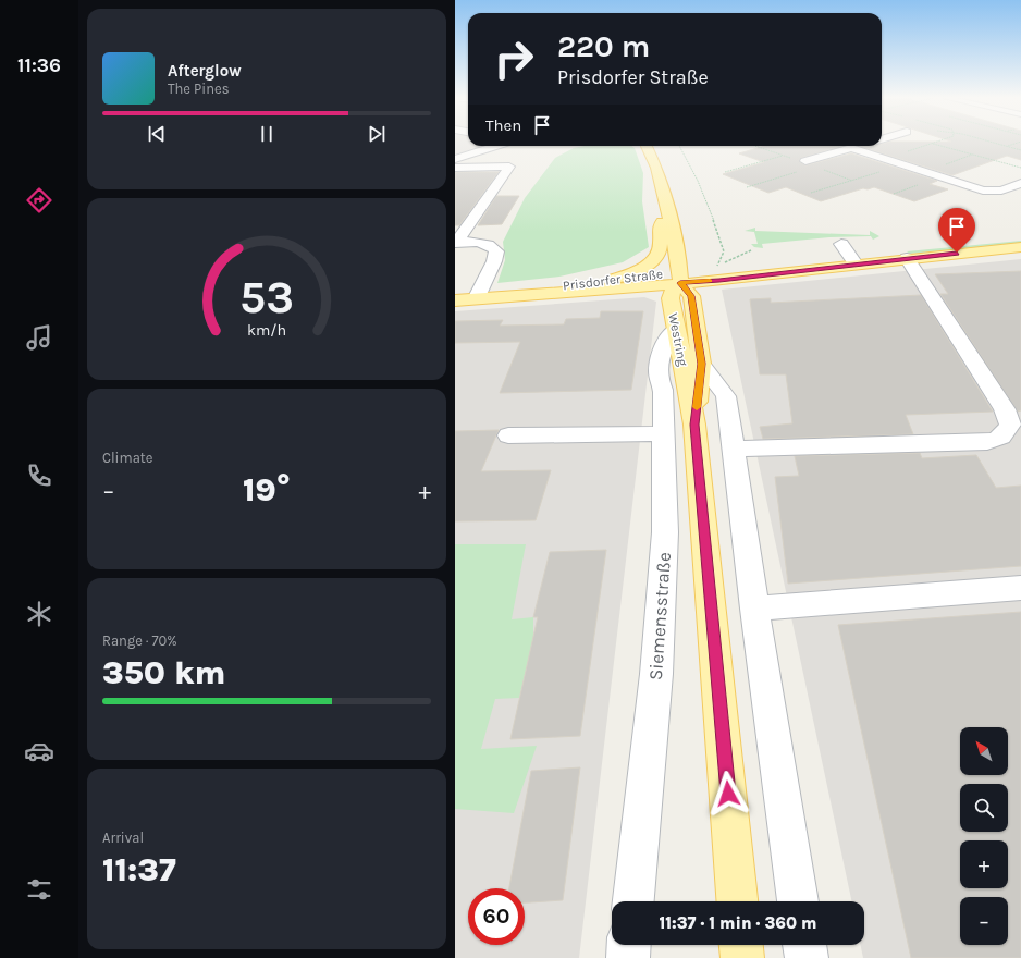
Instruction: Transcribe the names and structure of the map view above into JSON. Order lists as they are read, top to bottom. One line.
{"streets":{"main road":["Prisdorfer Straße","Westring"],"street":["Siemensstraße"]},"crossings":[["Prisdorfer Straße","Westring"],["Westring","Siemensstraße"]],"north":"top left","page":{"tabs":"11:36","turn":["220 m","Prisdorfer Straße"],"song":["Afterglow","The Pines"],"then":"Then","tile":["Climate",["Range · 70%","350 km"],["Arrival","11:37"]],"heat":["−","19°","+"],"map_buttons":["+","−"],"limit":"60","trip":"11:37 · 1 min · 360 m","gauge":["53","km/h"]}}
